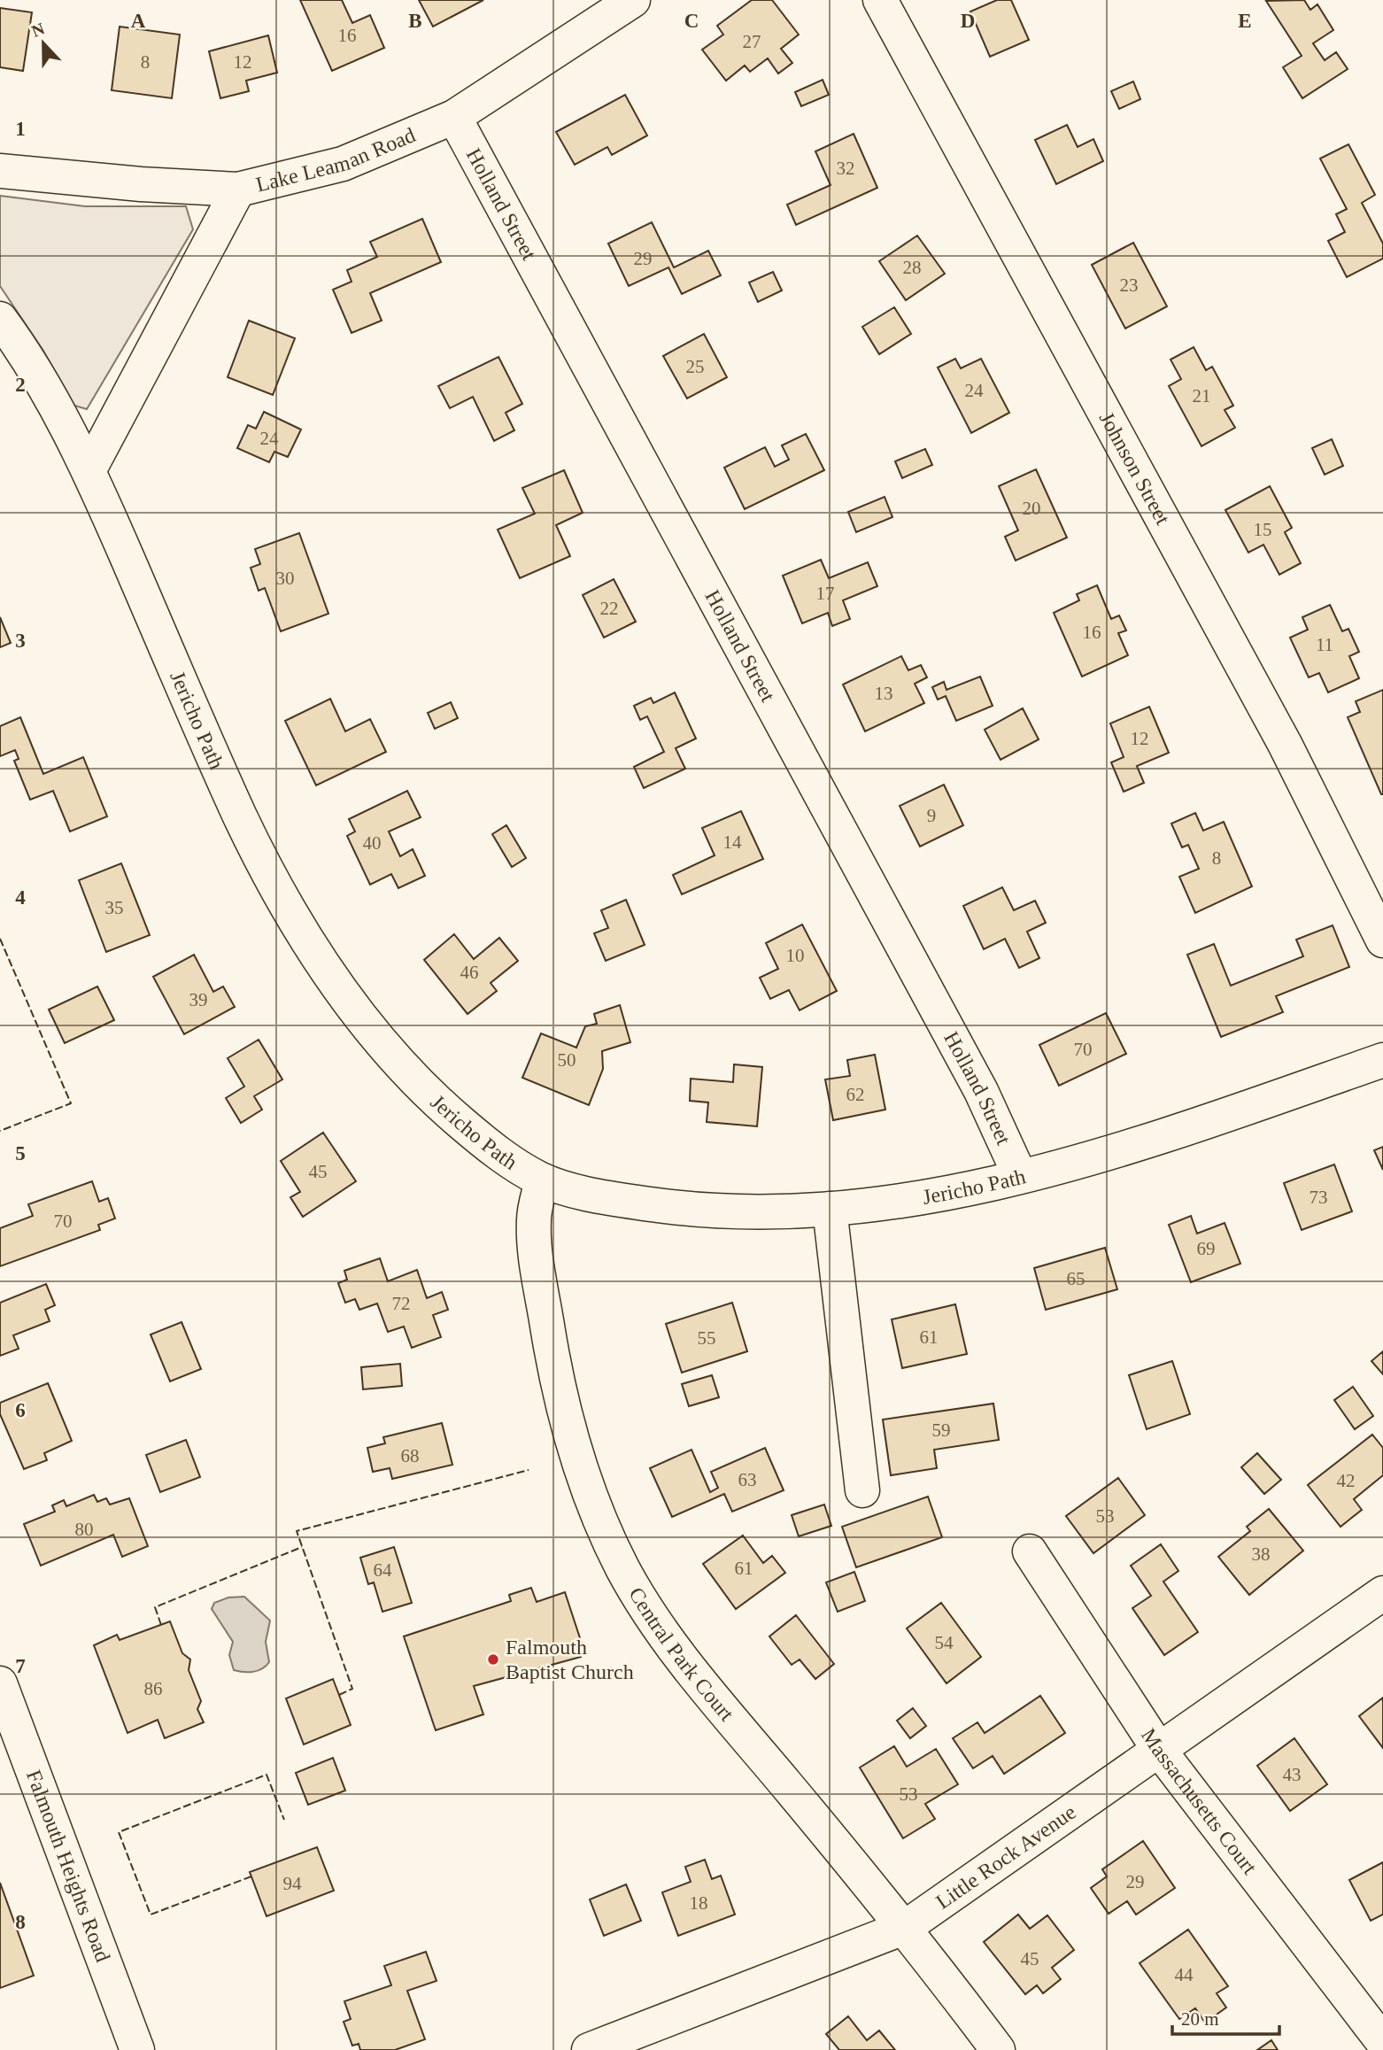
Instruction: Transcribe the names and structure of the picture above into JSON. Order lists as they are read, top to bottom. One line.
{"streets":{"street":["Lake Leaman Road","Holland Street","Johnson Street","Jericho Path","Central Park Court","Massachusetts Court","Little Rock Avenue","Falmouth Heights Road"]},"crossings":[["Lake Leaman Road","Holland Street"],["Holland Street","Jericho Path"],["Jericho Path","Central Park Court"],["Central Park Court","Little Rock Avenue"],["Massachusetts Court","Little Rock Avenue"]],"places":["Falmouth Baptist Church"],"house_numbers":["16","27","8","12","32","29","28","23","25","24","21","24","20","15","30","17","22","16","11","13","12","9","14","40","8","35","10","46","39","70","50","62","45","73","70","69","65","72","61","55","59","68","63","42","53","80","38","61","64","54","86","43","53","29","94","18","45","44"],"scale_bar":"20 m","north":"top","grid":{"columns":["A","B","C","D","E"],"rows":["1","2","3","4","5","6","7","8"]}}
